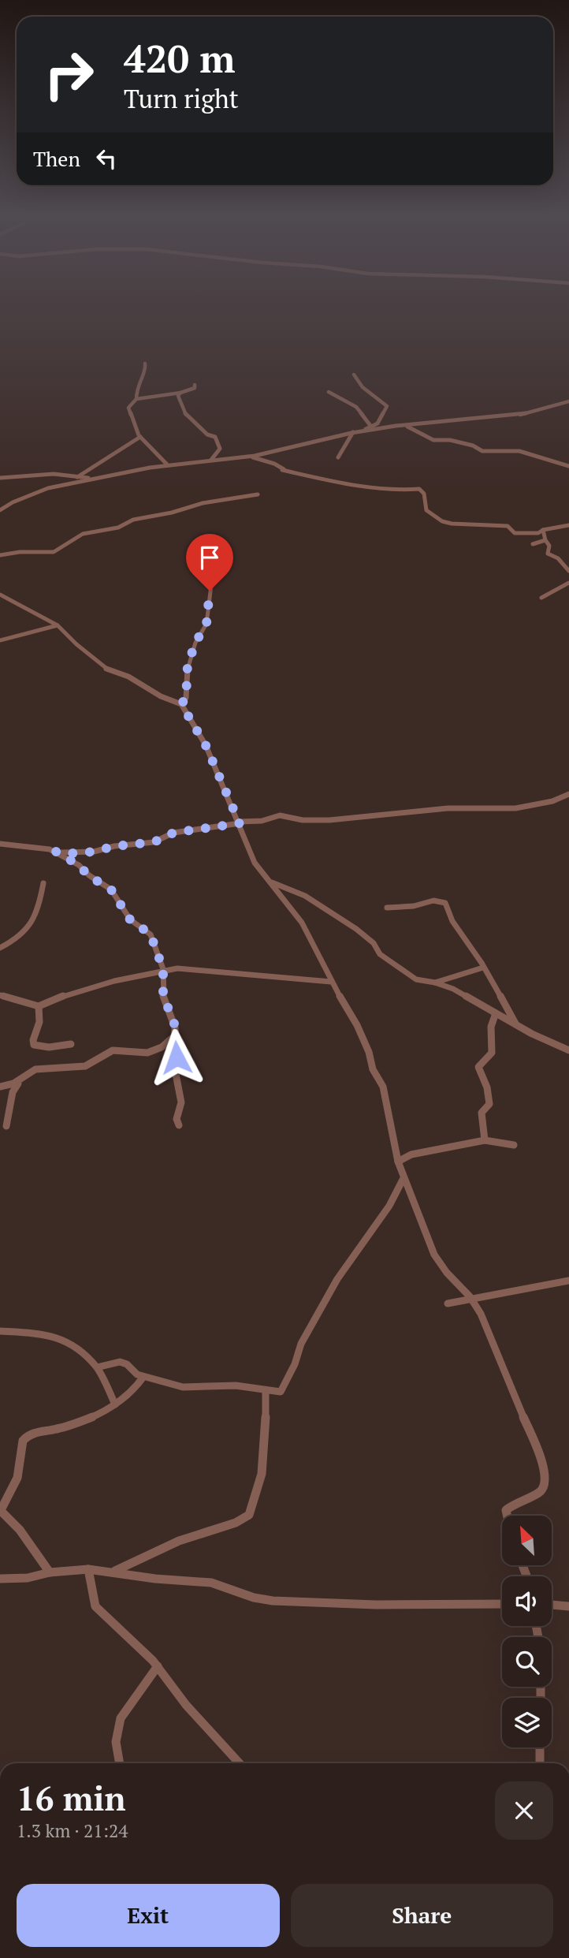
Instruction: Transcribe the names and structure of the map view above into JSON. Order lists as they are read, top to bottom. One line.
{"north":"top left","page":{"turn":["420 m","Turn right"],"then":"Then","heading":["16 min","1.3 km · 21:24"],"buttons":["Exit","Share"]}}
